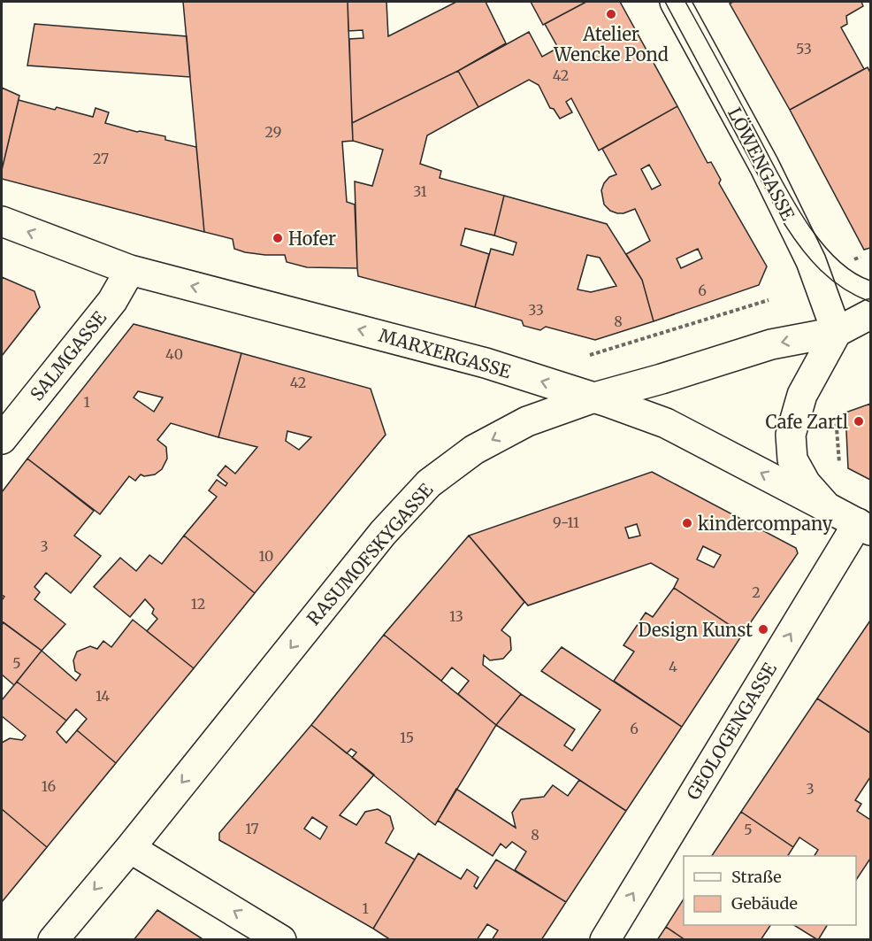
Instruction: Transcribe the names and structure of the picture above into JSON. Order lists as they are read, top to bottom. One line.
{"streets":{"street":["LÖWENGASSE","MARXERGASSE","SALMGASSE","RASUMOFSKYGASSE","GEOLOGENGASSE"]},"crossings":[["LÖWENGASSE","RASUMOFSKYGASSE"],["MARXERGASSE","SALMGASSE"],["MARXERGASSE","RASUMOFSKYGASSE"],["MARXERGASSE","GEOLOGENGASSE"]],"one_way":["MARXERGASSE","RASUMOFSKYGASSE","GEOLOGENGASSE"],"places":["Atelier Wencke Pond","Hofer","Cafe Zartl","kindercompany","Design Kunst"],"house_numbers":["53","42","29","27","31","6","33","8","40","42","1","9-11","3","10","2","12","13","5","4","14","6","15","16","3","17","5","8","1"],"legend":["Straße","Gebäude"]}
